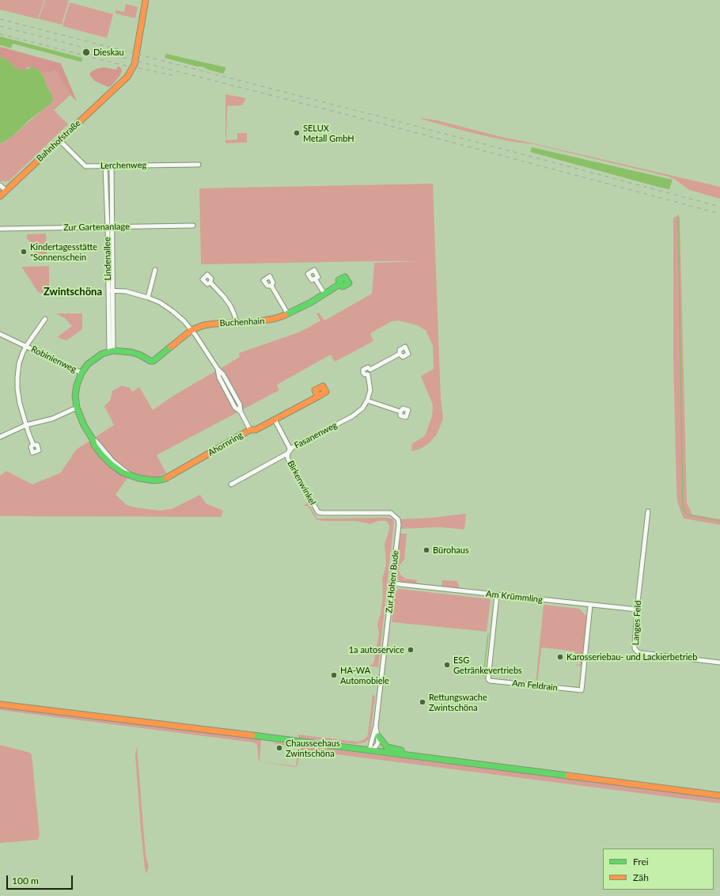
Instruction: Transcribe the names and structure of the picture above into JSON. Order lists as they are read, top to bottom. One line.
{"streets":{"street":["Bahnhofstraße","Lerchenweg","Zur Gartenanlage","Lindenallee","Buchenhain","Robinienweg","Fasanenweg","Ahornring","Birkenwinkel","Zur Hohen Bude","Am Krümmling","Langes Feld","Am Feldrain"]},"crossings":[["Bahnhofstraße","Lerchenweg"],["Lerchenweg","Lindenallee"],["Zur Gartenanlage","Lindenallee"],["Lindenallee","Ahornring"],["Buchenhain","Ahornring"],["Robinienweg","Ahornring"],["Fasanenweg","Birkenwinkel"],["Ahornring","Birkenwinkel"],["Birkenwinkel","Zur Hohen Bude"],["Zur Hohen Bude","Am Krümmling"],["Am Krümmling","Langes Feld"],["Am Krümmling","Am Feldrain"]],"districts":["Zwintschöna"],"places":["Dieskau","SELUX Metall GmbH","Kindertagesstätte \"Sonnenschein","Bürohaus","1a autoservice","Karosseriebau- und Lackierbetrieb","ESG Getränkevertriebs","HA-WA Automobiele","Rettungswache Zwintschöna","Chausseehaus Zwintschöna"],"legend":["Frei","Zäh"],"scale_bar":"100 m"}
